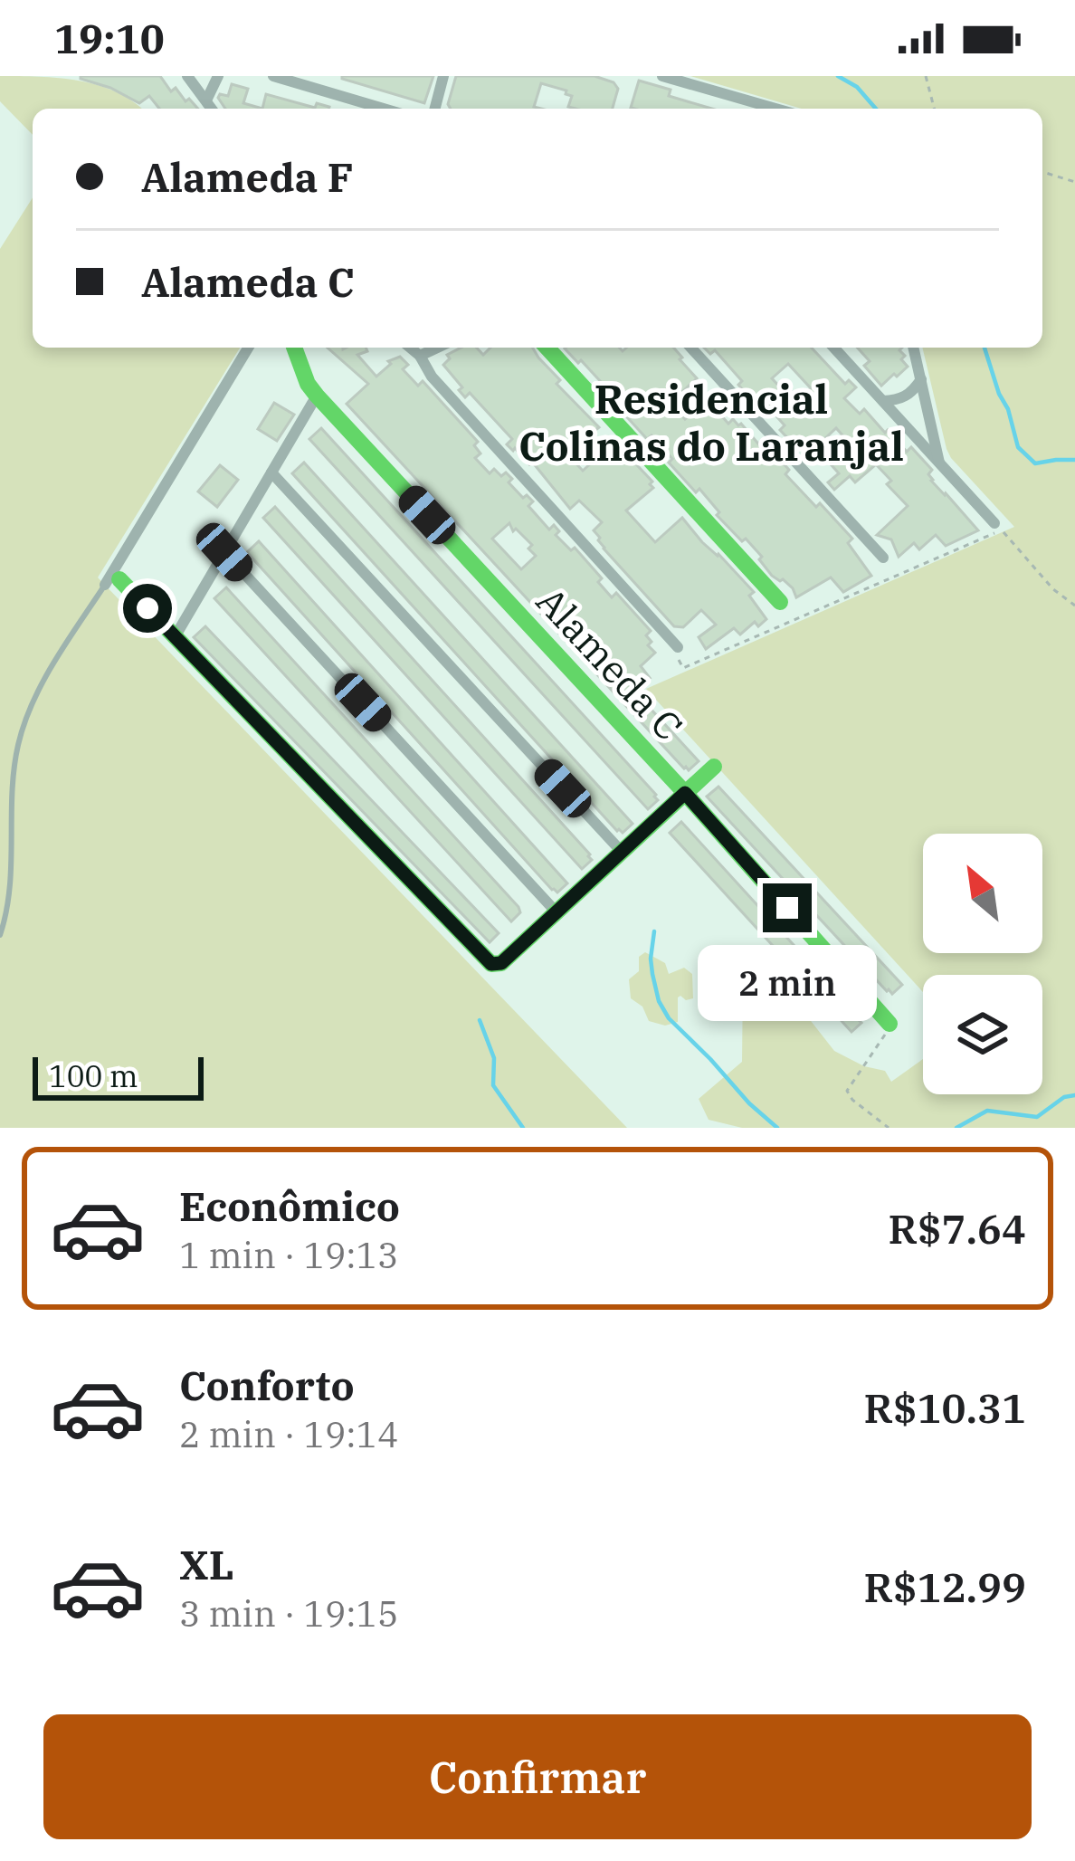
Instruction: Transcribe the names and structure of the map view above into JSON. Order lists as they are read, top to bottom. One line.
{"streets":{"street":["Alameda C"]},"districts":["Residencial Colinas do Laranjal"],"scale_bar":"100 m","north":"top left","page":{"status":"19:10","banner":["Alameda F","Alameda C"],"bubble":"2 min","scale":"100 m","list":[{"name":"Econômico","note":"1 min · 19:13","value":"R$7.64"},{"name":"Conforto","note":"2 min · 19:14","value":"R$10.31"},{"name":"XL","note":"3 min · 19:15","value":"R$12.99"}],"buttons":"Confirmar"}}
